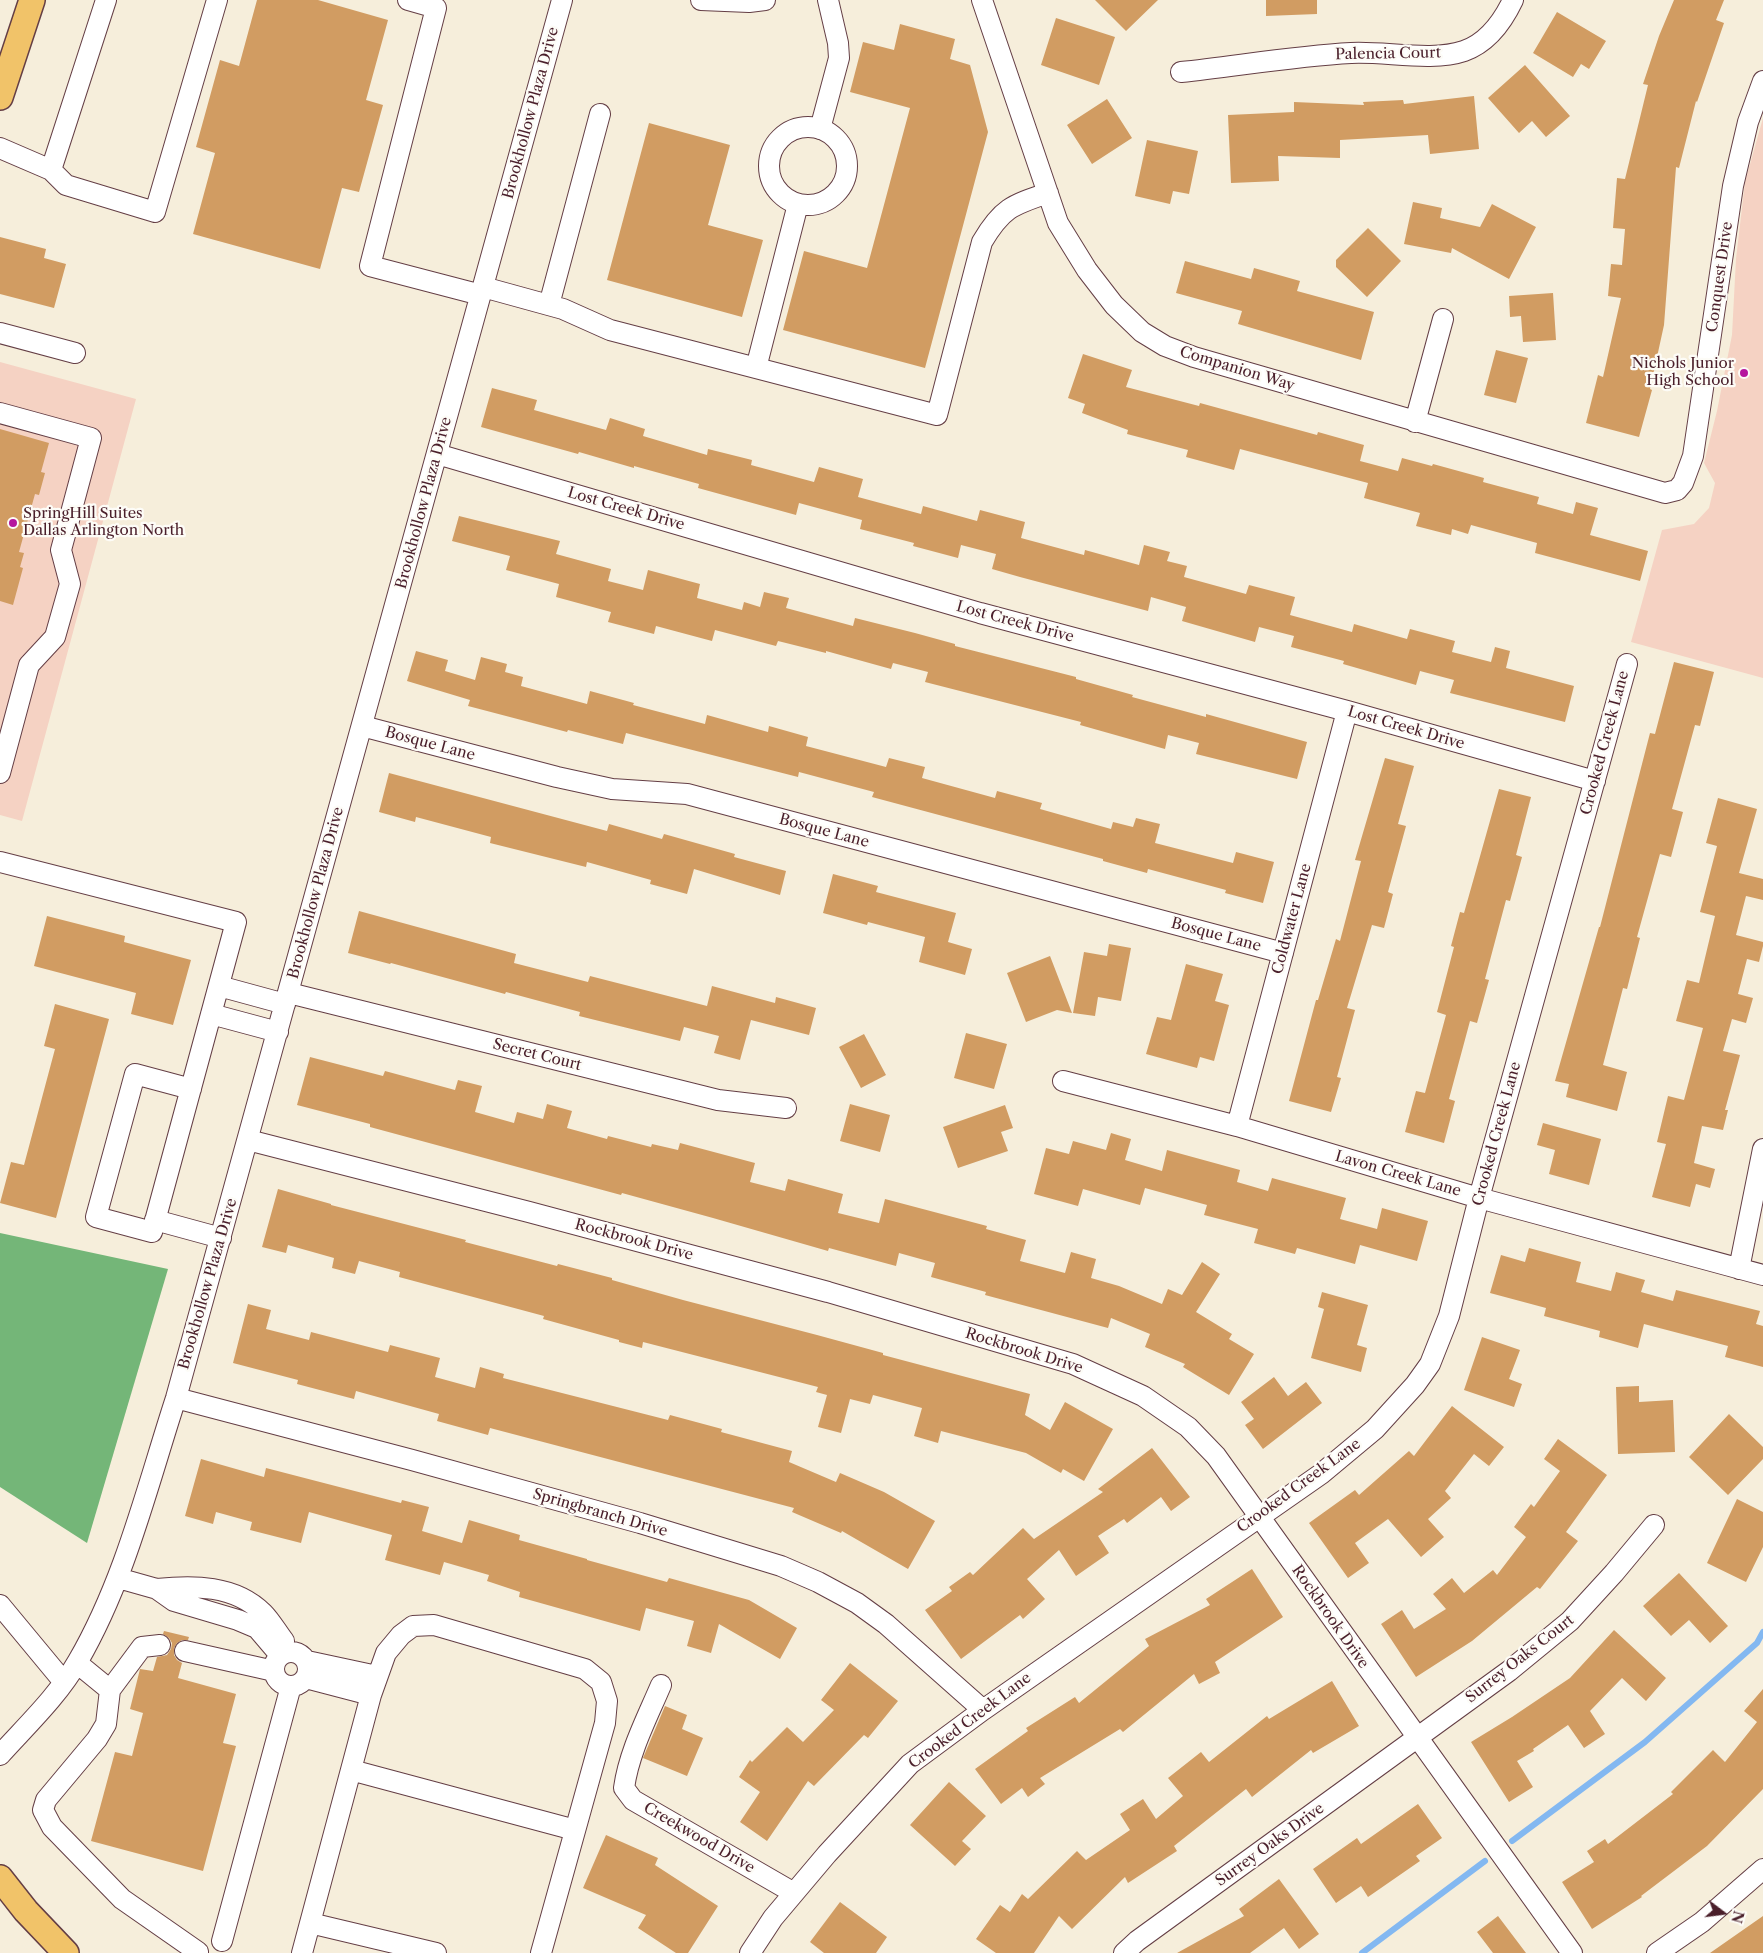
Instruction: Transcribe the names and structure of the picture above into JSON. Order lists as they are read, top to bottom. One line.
{"streets":{"street":["Palencia Court","Brookhollow Plaza Drive","Conquest Drive","Companion Way","Lost Creek Drive","Crooked Creek Lane","Bosque Lane","Coldwater Lane","Secret Court","Lavon Creek Lane","Rockbrook Drive","Springbranch Drive","Surrey Oaks Court","Creekwood Drive","Surrey Oaks Drive"]},"crossings":[["Brookhollow Plaza Drive","Lost Creek Drive"],["Brookhollow Plaza Drive","Bosque Lane"],["Brookhollow Plaza Drive","Secret Court"],["Brookhollow Plaza Drive","Rockbrook Drive"],["Brookhollow Plaza Drive","Springbranch Drive"],["Conquest Drive","Companion Way"],["Lost Creek Drive","Crooked Creek Lane"],["Lost Creek Drive","Coldwater Lane"],["Crooked Creek Lane","Lavon Creek Lane"],["Crooked Creek Lane","Rockbrook Drive"],["Crooked Creek Lane","Springbranch Drive"],["Crooked Creek Lane","Creekwood Drive"],["Bosque Lane","Coldwater Lane"],["Coldwater Lane","Lavon Creek Lane"],["Rockbrook Drive","Surrey Oaks Court"],["Rockbrook Drive","Surrey Oaks Drive"],["Surrey Oaks Court","Surrey Oaks Drive"]],"places":["Nichols Junior High School","SpringHill Suites Dallas Arlington North"],"north":"right"}
